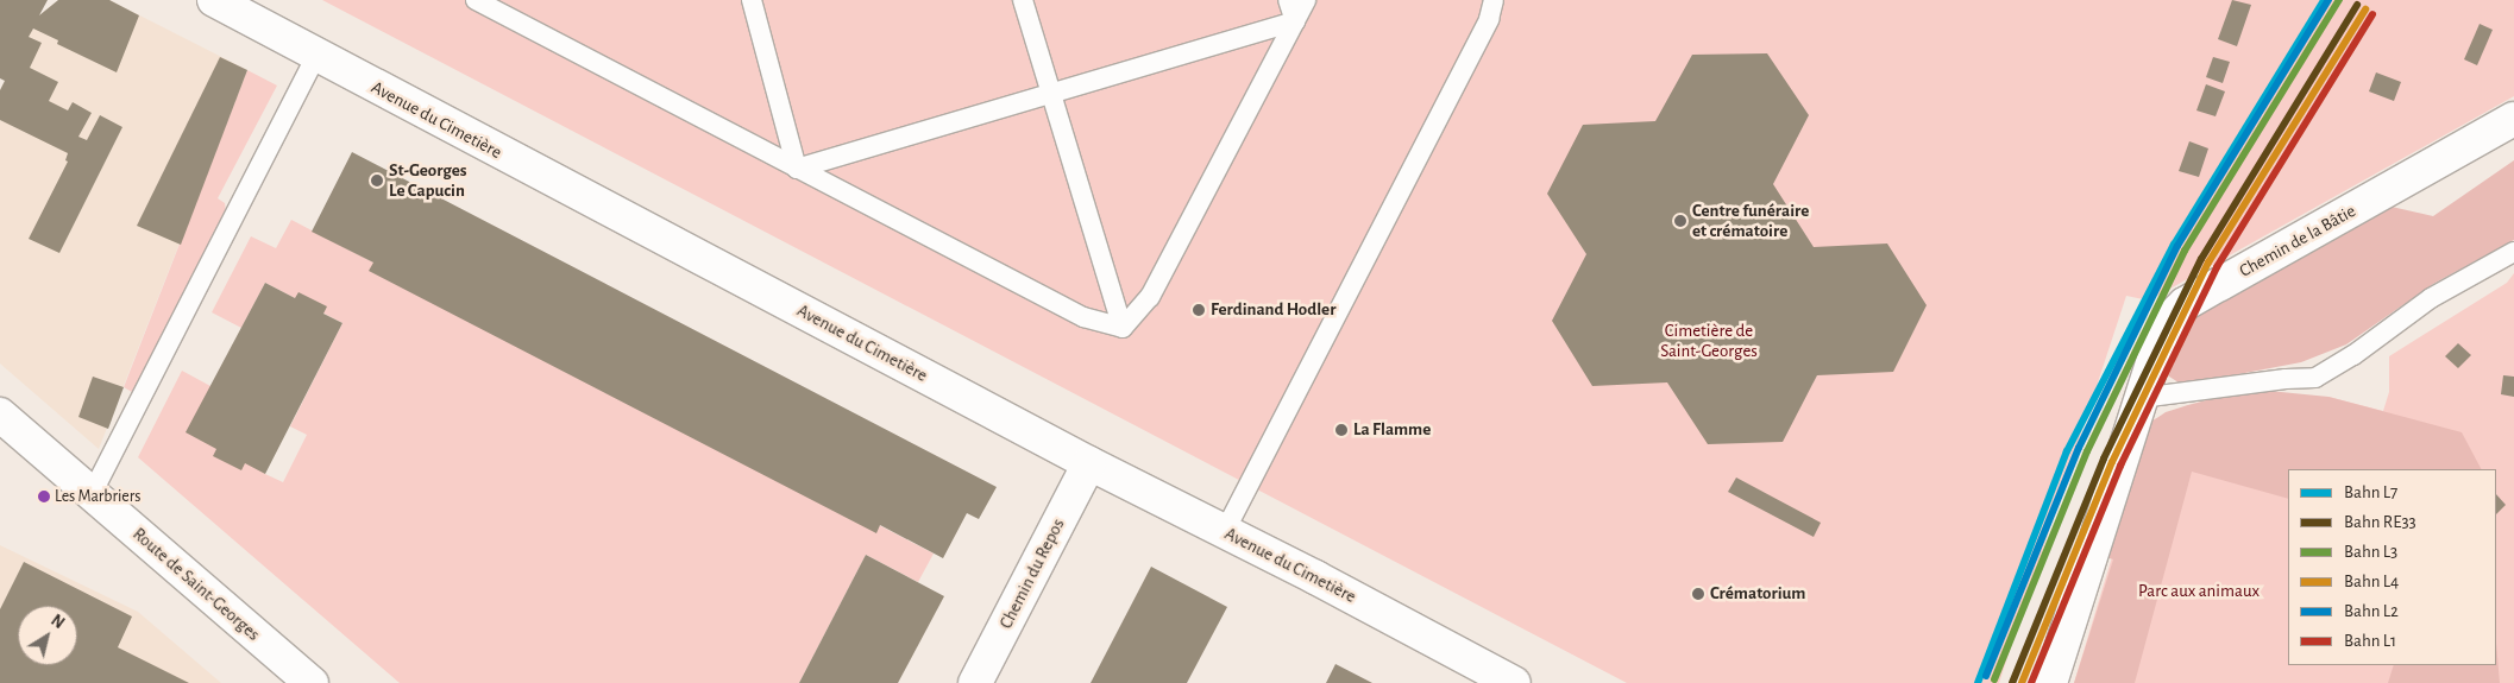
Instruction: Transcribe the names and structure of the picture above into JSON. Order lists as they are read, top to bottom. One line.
{"streets":{"street":["Avenue du Cimetière","Chemin de la Bâtie","Chemin du Repos","Route de Saint-Georges"]},"crossings":[["Avenue du Cimetière","Chemin du Repos"]],"parks":["Cimetière de Saint-Georges","Parc aux animaux"],"places":["St-Georges Le Capucin","Centre funéraire et crématoire","Ferdinand Hodler","La Flamme","Les Marbriers","Crématorium"],"lines":["rail line L7","rail line L3","rail line L2","rail line RE33","rail line L4","rail line L1"],"legend":["Bahn L7","Bahn RE33","Bahn L3","Bahn L4","Bahn L2","Bahn L1"],"north":"top right"}
